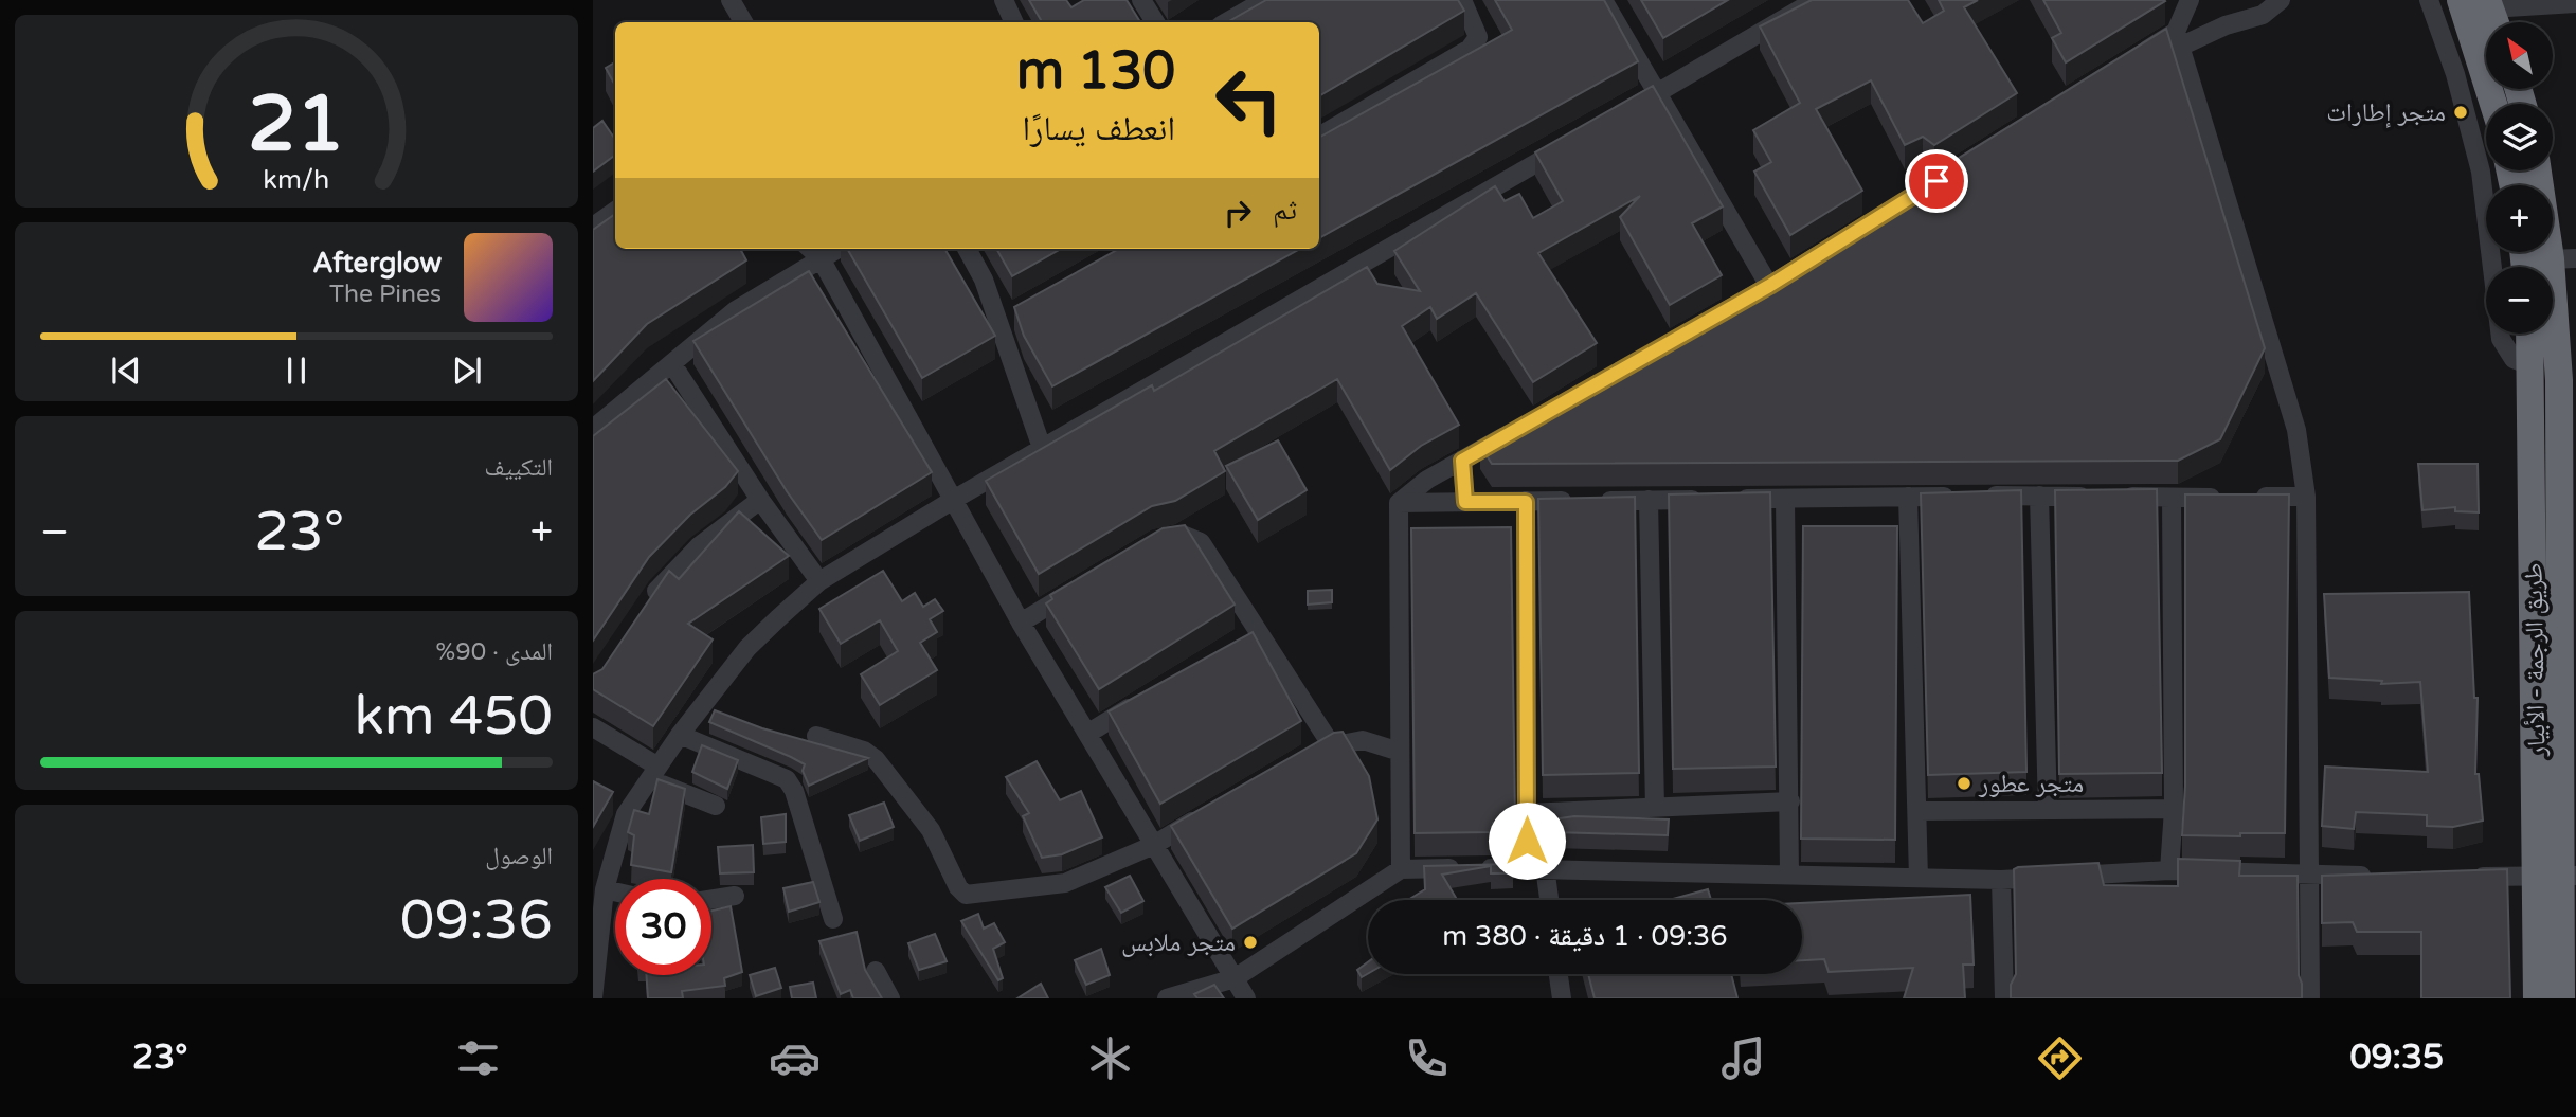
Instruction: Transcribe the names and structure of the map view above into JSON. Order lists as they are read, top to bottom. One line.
{"streets":{"highway":["طريق الرجمة - الأبيار"]},"places":["متجر إطارات","متجر عطور","متجر ملابس"],"north":"top left","page":{"map_buttons":["+","−"],"turn":["130 m","انعطف يسارًا"],"then":"ثم","song":["Afterglow","The Pines"],"tile":["التكييف",["المدى · 90%","450 km"],["الوصول","09:36"]],"heat":["−","23°","+"],"limit":"30","trip":"09:36 · 1 دقيقة · 380 m","tabs":["09:35","23°"],"gauge":["21","km/h"]}}
